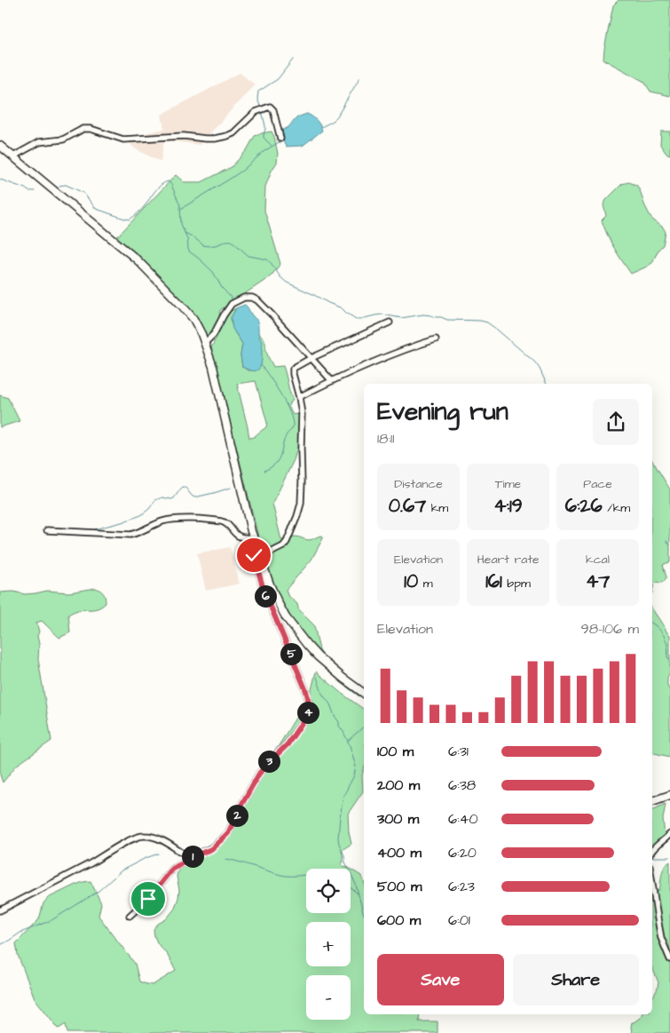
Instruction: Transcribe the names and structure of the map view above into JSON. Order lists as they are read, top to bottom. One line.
{"page":{"heading":["Evening run","18:11"],"stats":[["Distance","0.67 km"],["Time","4:19"],["Pace","6:26 /km"],["Elevation","10 m"],["Heart rate","161 bpm"],["kcal","47"]],"pins":["6","5","4","3","2","1"],"chart":["Elevation","98–106 m"],"list":[{"name":"100 m","note":"6:31"},{"name":"200 m","note":"6:38"},{"name":"300 m","note":"6:40"},{"name":"400 m","note":"6:20"},{"name":"500 m","note":"6:23"},{"name":"600 m","note":"6:01"}],"map_buttons":["+","−"],"buttons":["Save","Share"]}}
